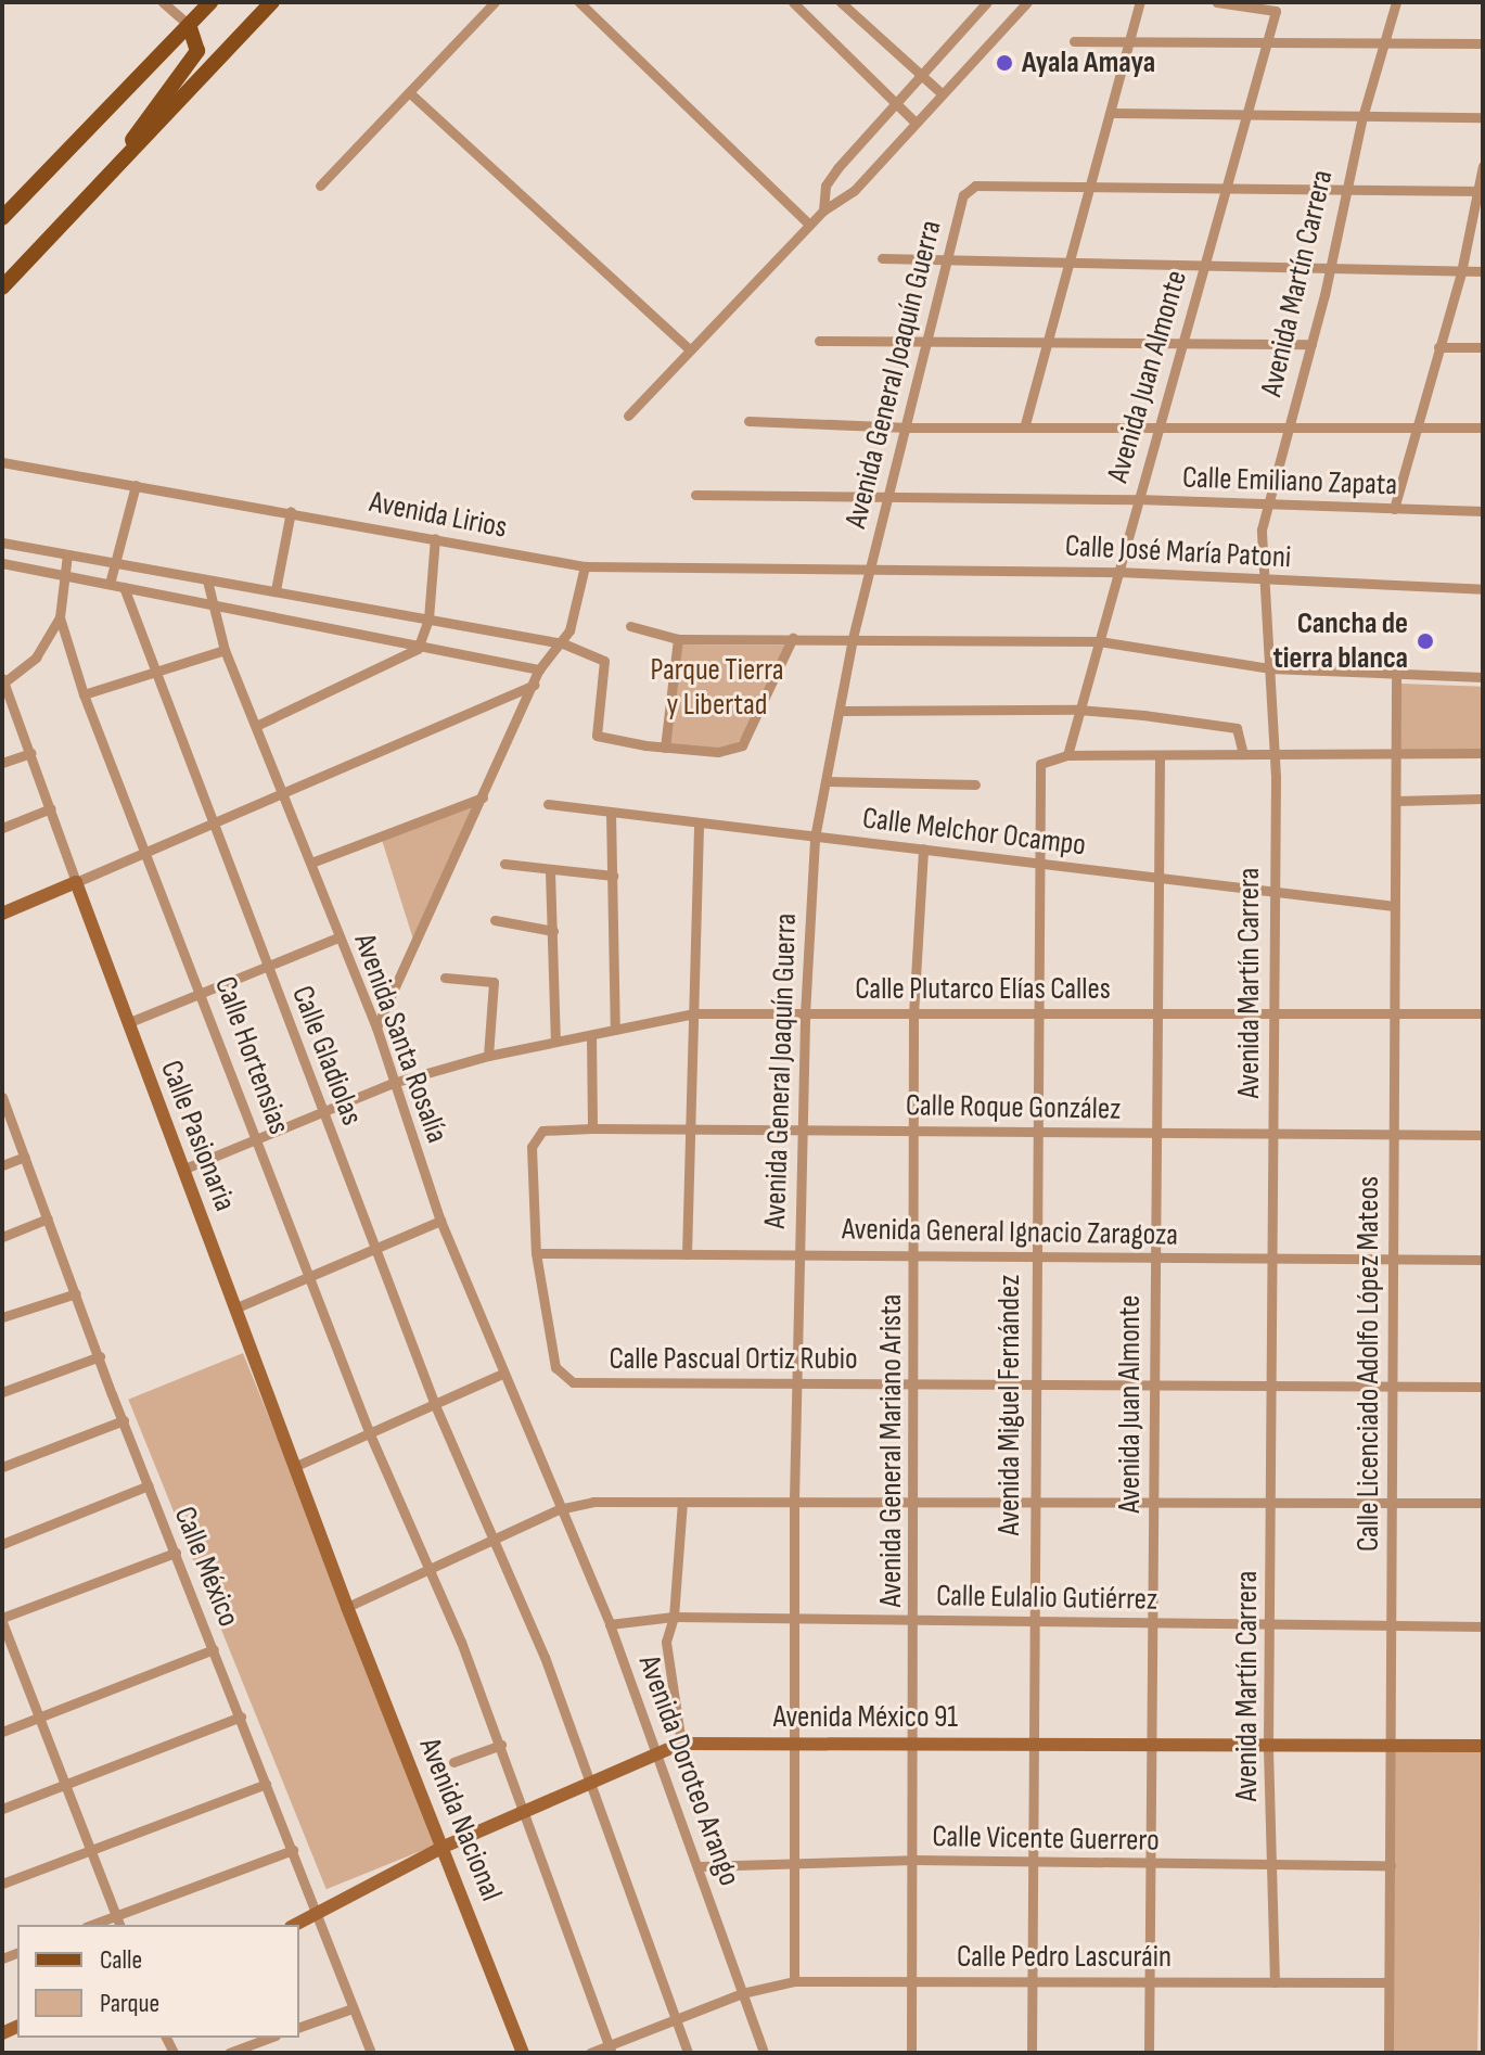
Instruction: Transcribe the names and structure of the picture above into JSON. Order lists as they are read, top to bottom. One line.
{"streets":{"street":["Avenida Martín Carrera","Avenida General Joaquín Guerra","Avenida Juan Almonte","Calle Emiliano Zapata","Avenida Lirios","Calle José María Patoni","Calle Melchor Ocampo","Calle Plutarco Elías Calles","Avenida Santa Rosalía","Calle Hortensias","Calle Gladiolas","Calle Roque González","Calle Pasionaria","Avenida General Ignacio Zaragoza","Calle Pascual Ortiz Rubio","Calle Licenciado Adolfo López Mateos","Avenida Miguel Fernández","Avenida General Mariano Arista","Calle México","Calle Eulalio Gutiérrez","Avenida México 91","Avenida Doroteo Arango","Avenida Nacional","Calle Vicente Guerrero","Calle Pedro Lascuráin"]},"crossings":[["Avenida Martín Carrera","Calle Emiliano Zapata"],["Avenida Martín Carrera","Calle José María Patoni"],["Avenida Martín Carrera","Calle Melchor Ocampo"],["Avenida Martín Carrera","Calle Plutarco Elías Calles"],["Avenida Martín Carrera","Calle Roque González"],["Avenida Martín Carrera","Avenida General Ignacio Zaragoza"],["Avenida Martín Carrera","Calle Pascual Ortiz Rubio"],["Avenida Martín Carrera","Calle Eulalio Gutiérrez"],["Avenida Martín Carrera","Avenida México 91"],["Avenida Martín Carrera","Calle Vicente Guerrero"],["Avenida Martín Carrera","Calle Pedro Lascuráin"],["Avenida General Joaquín Guerra","Calle Emiliano Zapata"],["Avenida General Joaquín Guerra","Avenida Lirios"],["Avenida General Joaquín Guerra","Calle José María Patoni"],["Avenida General Joaquín Guerra","Calle Melchor Ocampo"],["Avenida General Joaquín Guerra","Calle Plutarco Elías Calles"],["Avenida General Joaquín Guerra","Calle Roque González"],["Avenida General Joaquín Guerra","Avenida General Ignacio Zaragoza"],["Avenida General Joaquín Guerra","Calle Pascual Ortiz Rubio"],["Avenida General Joaquín Guerra","Calle Eulalio Gutiérrez"],["Avenida General Joaquín Guerra","Avenida México 91"],["Avenida General Joaquín Guerra","Calle Vicente Guerrero"],["Avenida General Joaquín Guerra","Calle Pedro Lascuráin"],["Avenida Juan Almonte","Calle Emiliano Zapata"],["Avenida Juan Almonte","Calle José María Patoni"],["Avenida Juan Almonte","Calle Melchor Ocampo"],["Avenida Juan Almonte","Calle Plutarco Elías Calles"],["Avenida Juan Almonte","Calle Roque González"],["Avenida Juan Almonte","Avenida General Ignacio Zaragoza"],["Avenida Juan Almonte","Calle Pascual Ortiz Rubio"],["Avenida Juan Almonte","Avenida Miguel Fernández"],["Avenida Juan Almonte","Calle Eulalio Gutiérrez"],["Avenida Juan Almonte","Avenida México 91"],["Avenida Juan Almonte","Calle Vicente Guerrero"],["Avenida Juan Almonte","Calle Pedro Lascuráin"],["Avenida Lirios","Calle José María Patoni"],["Calle Melchor Ocampo","Calle Licenciado Adolfo López Mateos"],["Calle Melchor Ocampo","Avenida Miguel Fernández"],["Calle Melchor Ocampo","Avenida General Mariano Arista"],["Calle Plutarco Elías Calles","Avenida Santa Rosalía"],["Calle Plutarco Elías Calles","Calle Hortensias"],["Calle Plutarco Elías Calles","Calle Gladiolas"],["Calle Plutarco Elías Calles","Calle Pasionaria"],["Calle Plutarco Elías Calles","Calle Licenciado Adolfo López Mateos"],["Calle Plutarco Elías Calles","Avenida Miguel Fernández"],["Calle Plutarco Elías Calles","Avenida General Mariano Arista"],["Avenida Santa Rosalía","Avenida Doroteo Arango"],["Calle Hortensias","Calle Pedro Lascuráin"],["Calle Gladiolas","Calle Pedro Lascuráin"],["Calle Roque González","Avenida General Ignacio Zaragoza"],["Calle Roque González","Calle Pascual Ortiz Rubio"],["Calle Roque González","Calle Licenciado Adolfo López Mateos"],["Calle Roque González","Avenida Miguel Fernández"],["Calle Roque González","Avenida General Mariano Arista"],["Calle Pasionaria","Avenida Nacional"],["Avenida General Ignacio Zaragoza","Calle Pascual Ortiz Rubio"],["Avenida General Ignacio Zaragoza","Calle Licenciado Adolfo López Mateos"],["Avenida General Ignacio Zaragoza","Avenida Miguel Fernández"],["Avenida General Ignacio Zaragoza","Avenida General Mariano Arista"],["Calle Pascual Ortiz Rubio","Calle Licenciado Adolfo López Mateos"],["Calle Pascual Ortiz Rubio","Avenida Miguel Fernández"],["Calle Pascual Ortiz Rubio","Avenida General Mariano Arista"],["Calle Licenciado Adolfo López Mateos","Calle Eulalio Gutiérrez"],["Calle Licenciado Adolfo López Mateos","Avenida México 91"],["Calle Licenciado Adolfo López Mateos","Calle Vicente Guerrero"],["Calle Licenciado Adolfo López Mateos","Calle Pedro Lascuráin"],["Avenida Miguel Fernández","Calle Eulalio Gutiérrez"],["Avenida Miguel Fernández","Avenida México 91"],["Avenida Miguel Fernández","Calle Vicente Guerrero"],["Avenida Miguel Fernández","Calle Pedro Lascuráin"],["Avenida General Mariano Arista","Calle Eulalio Gutiérrez"],["Avenida General Mariano Arista","Avenida México 91"],["Avenida General Mariano Arista","Calle Vicente Guerrero"],["Avenida General Mariano Arista","Calle Pedro Lascuráin"],["Calle Eulalio Gutiérrez","Avenida Doroteo Arango"],["Avenida Doroteo Arango","Calle Vicente Guerrero"],["Avenida Doroteo Arango","Calle Pedro Lascuráin"]],"parks":["Parque Tierra y Libertad"],"places":["Ayala Amaya","Cancha de tierra blanca"],"legend":["Calle","Parque"]}
